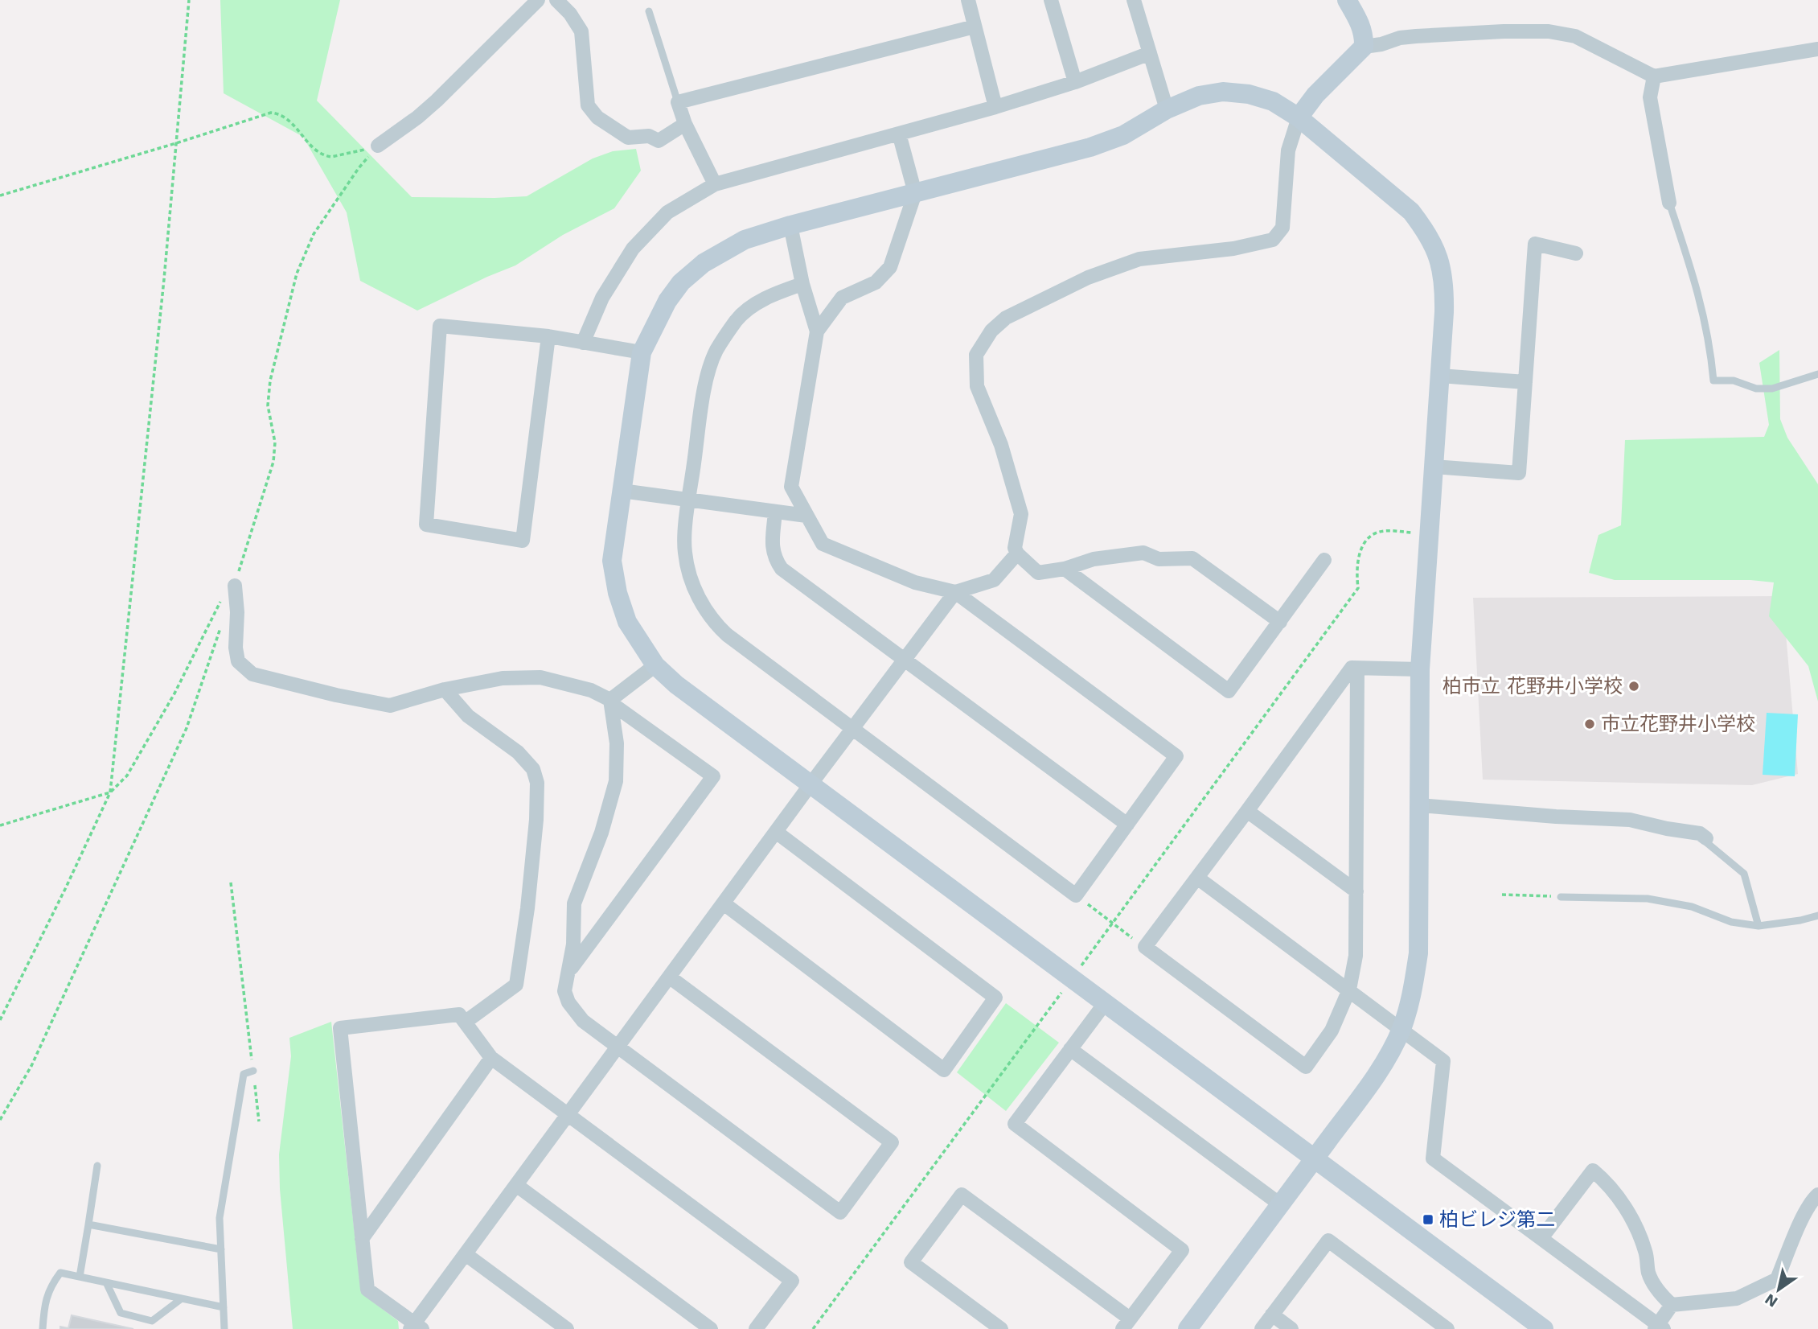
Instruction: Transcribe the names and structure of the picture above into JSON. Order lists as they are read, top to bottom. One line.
{"places":{"other":["柏市立 花野井小学校","市立花野井小学校"],"transit":["柏ビレジ第二"]},"north":"bottom left"}
